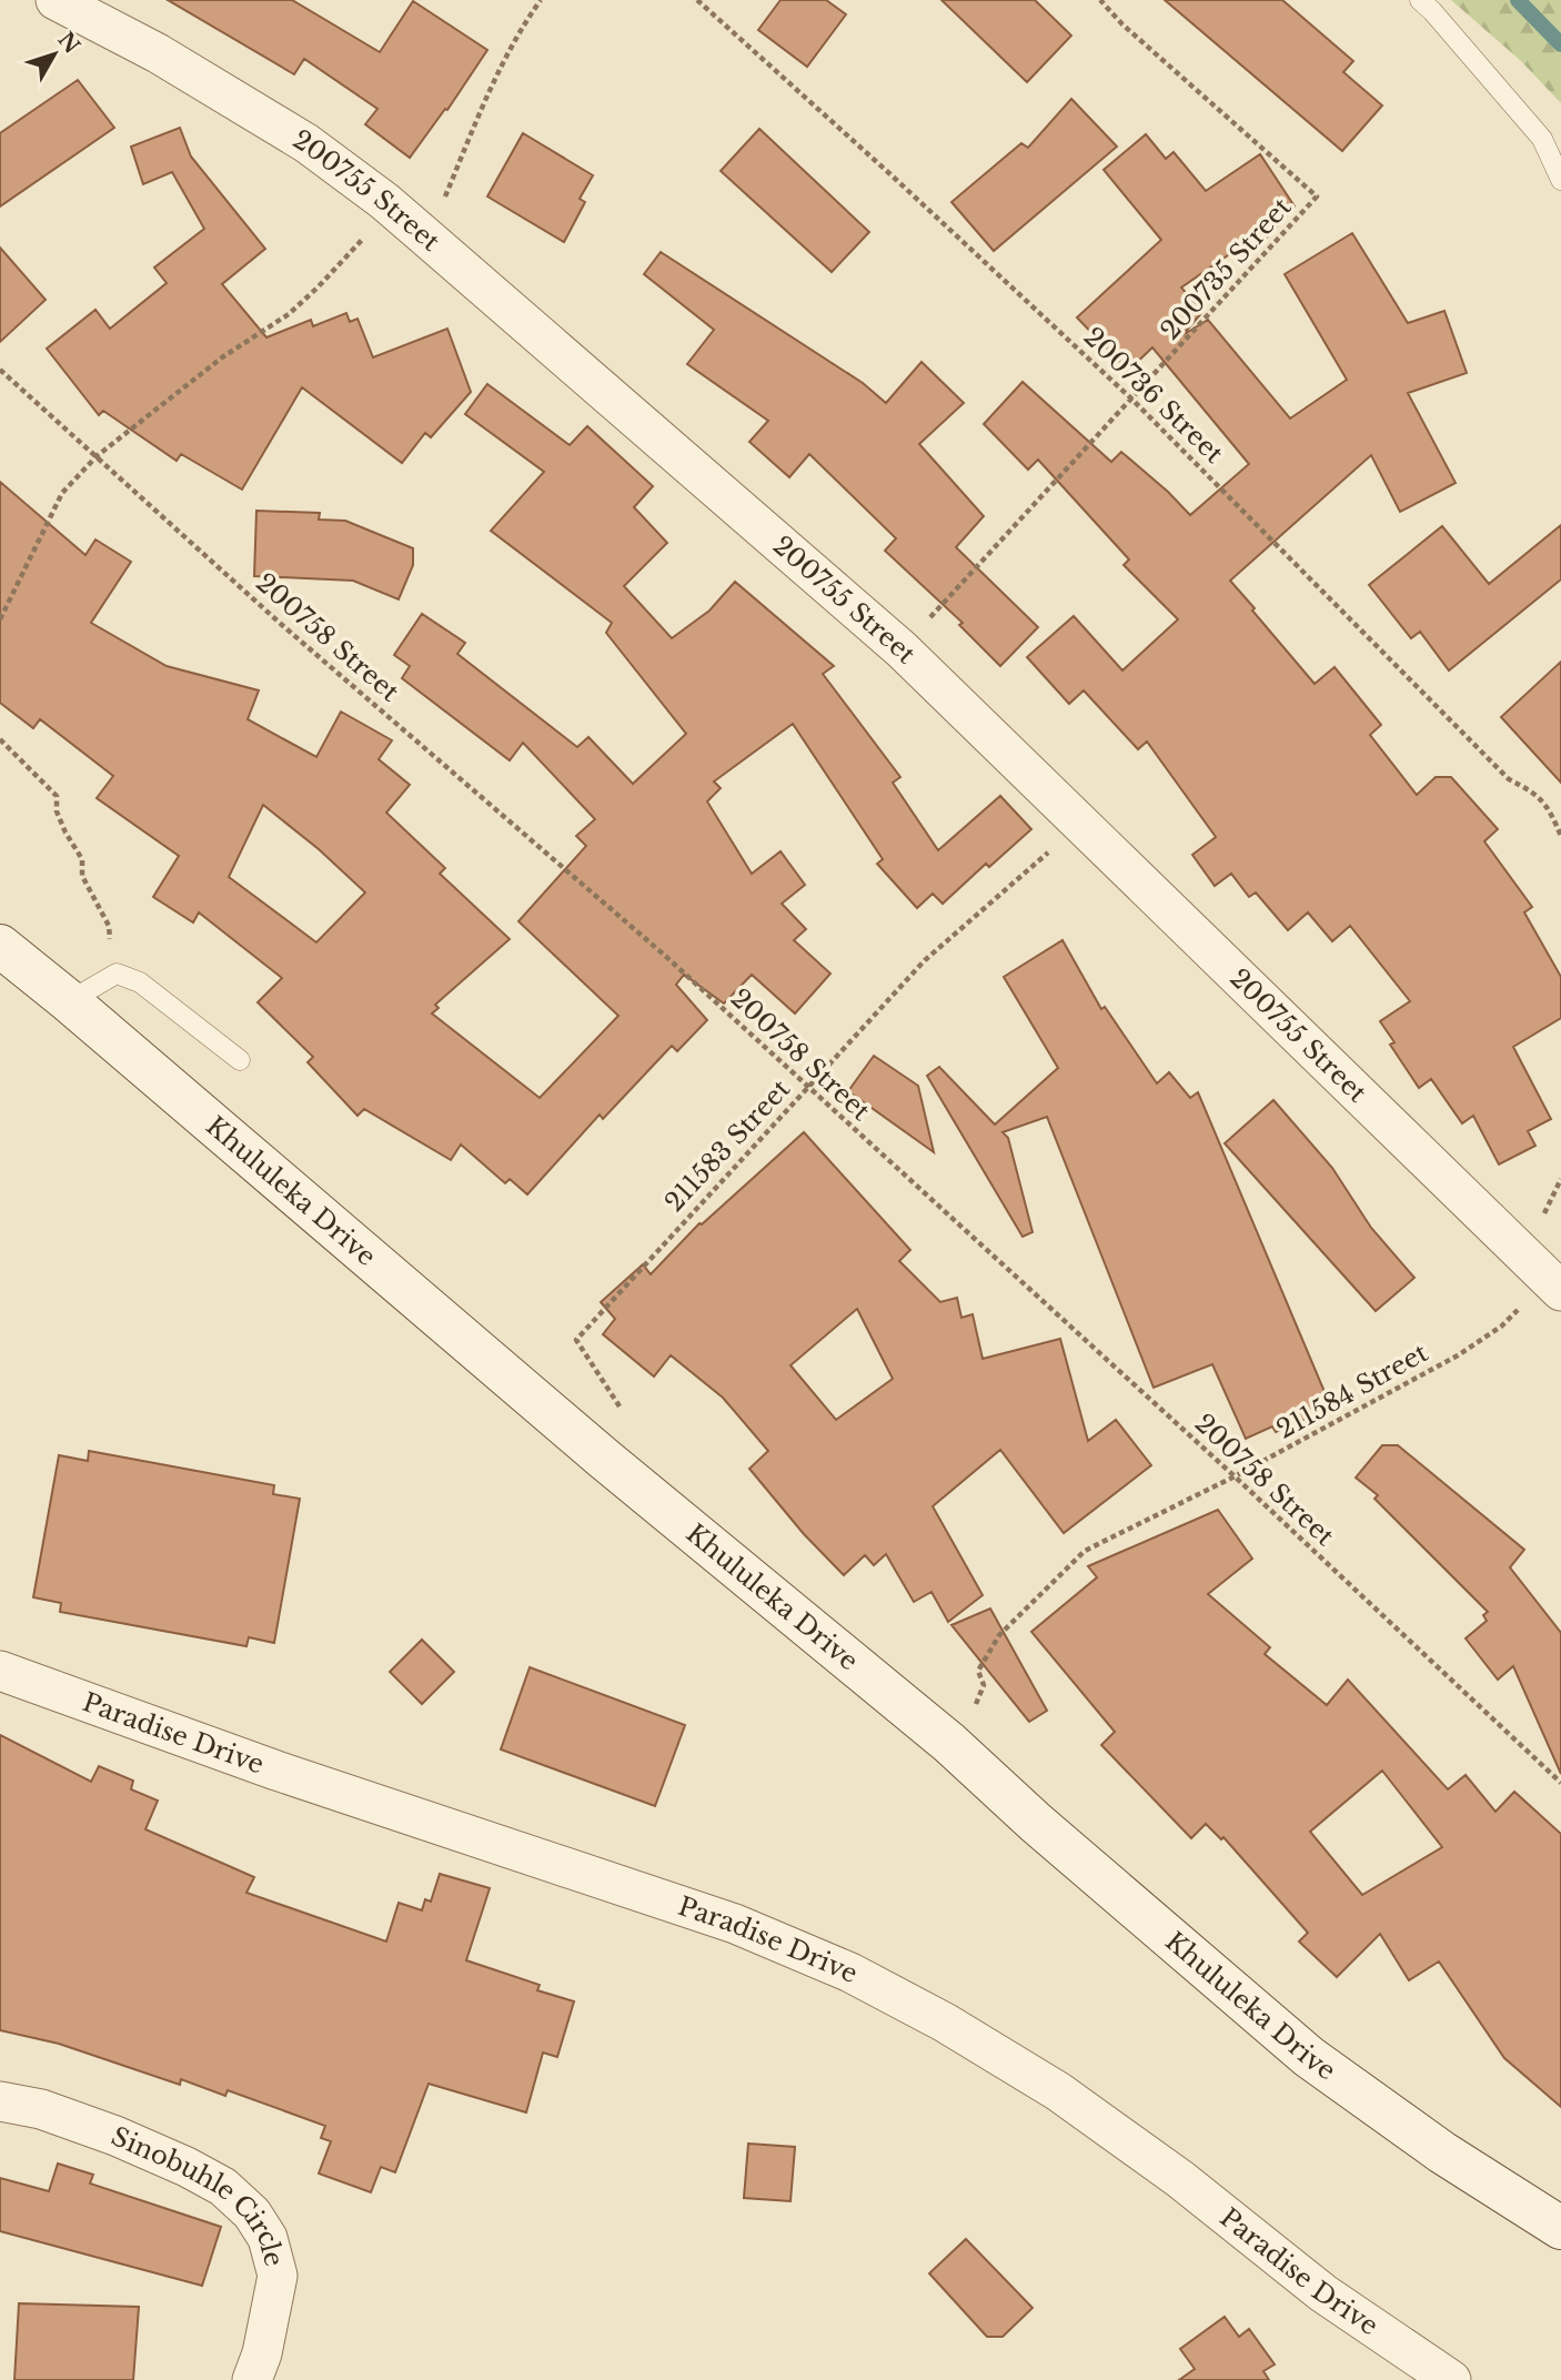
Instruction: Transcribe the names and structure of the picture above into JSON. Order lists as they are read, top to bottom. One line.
{"streets":{"street":["200755 Street","Khululeka Drive","Paradise Drive","Sinobuhle Circle"],"path":["200735 Street","200736 Street","200758 Street","211583 Street","211584 Street"]},"crossings":[["200755 Street","200735 Street"],["200755 Street","211583 Street"],["200755 Street","211584 Street"],["200735 Street","200736 Street"],["200758 Street","211583 Street"],["200758 Street","211584 Street"],["211583 Street","Khululeka Drive"],["Khululeka Drive","211584 Street"]],"north":"top right"}
